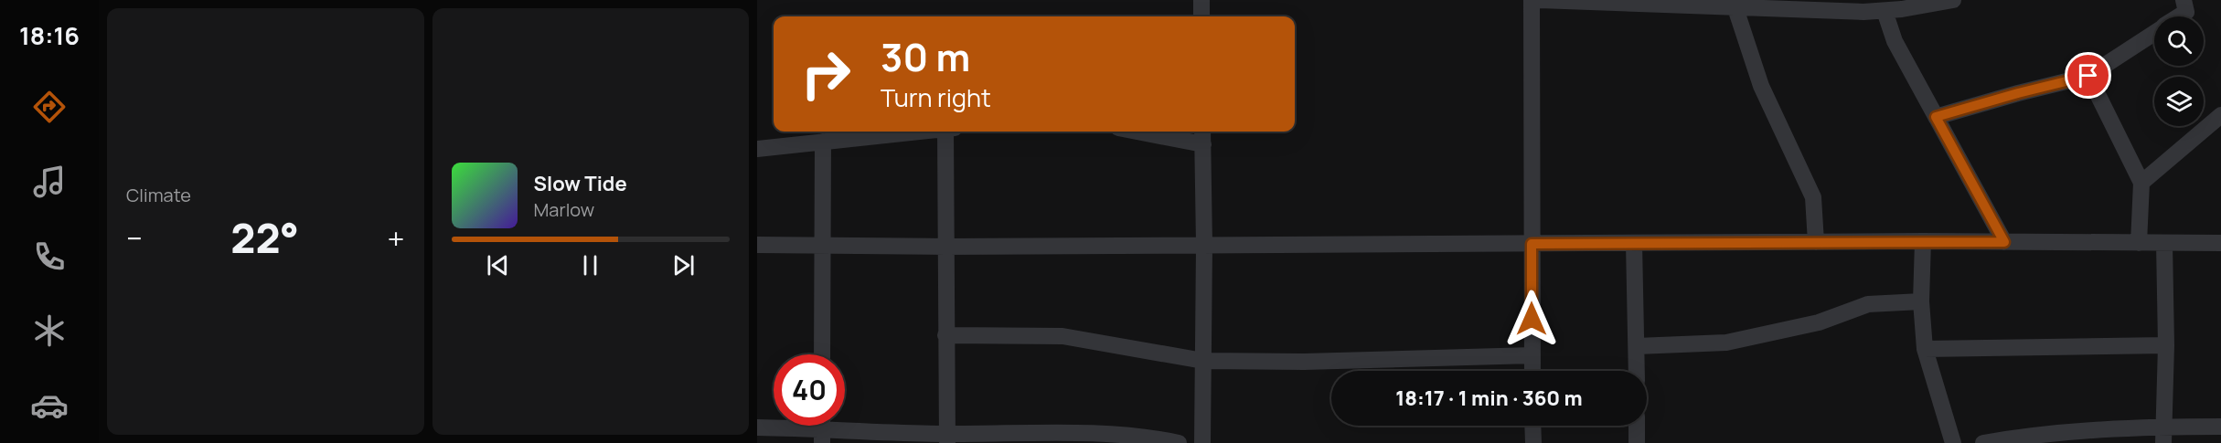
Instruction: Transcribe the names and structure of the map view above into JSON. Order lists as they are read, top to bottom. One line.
{"page":{"tabs":"18:16","tile":"Climate","turn":["30 m","Turn right"],"song":["Slow Tide","Marlow"],"heat":["−","22°","+"],"limit":"40","trip":"18:17 · 1 min · 360 m"}}
